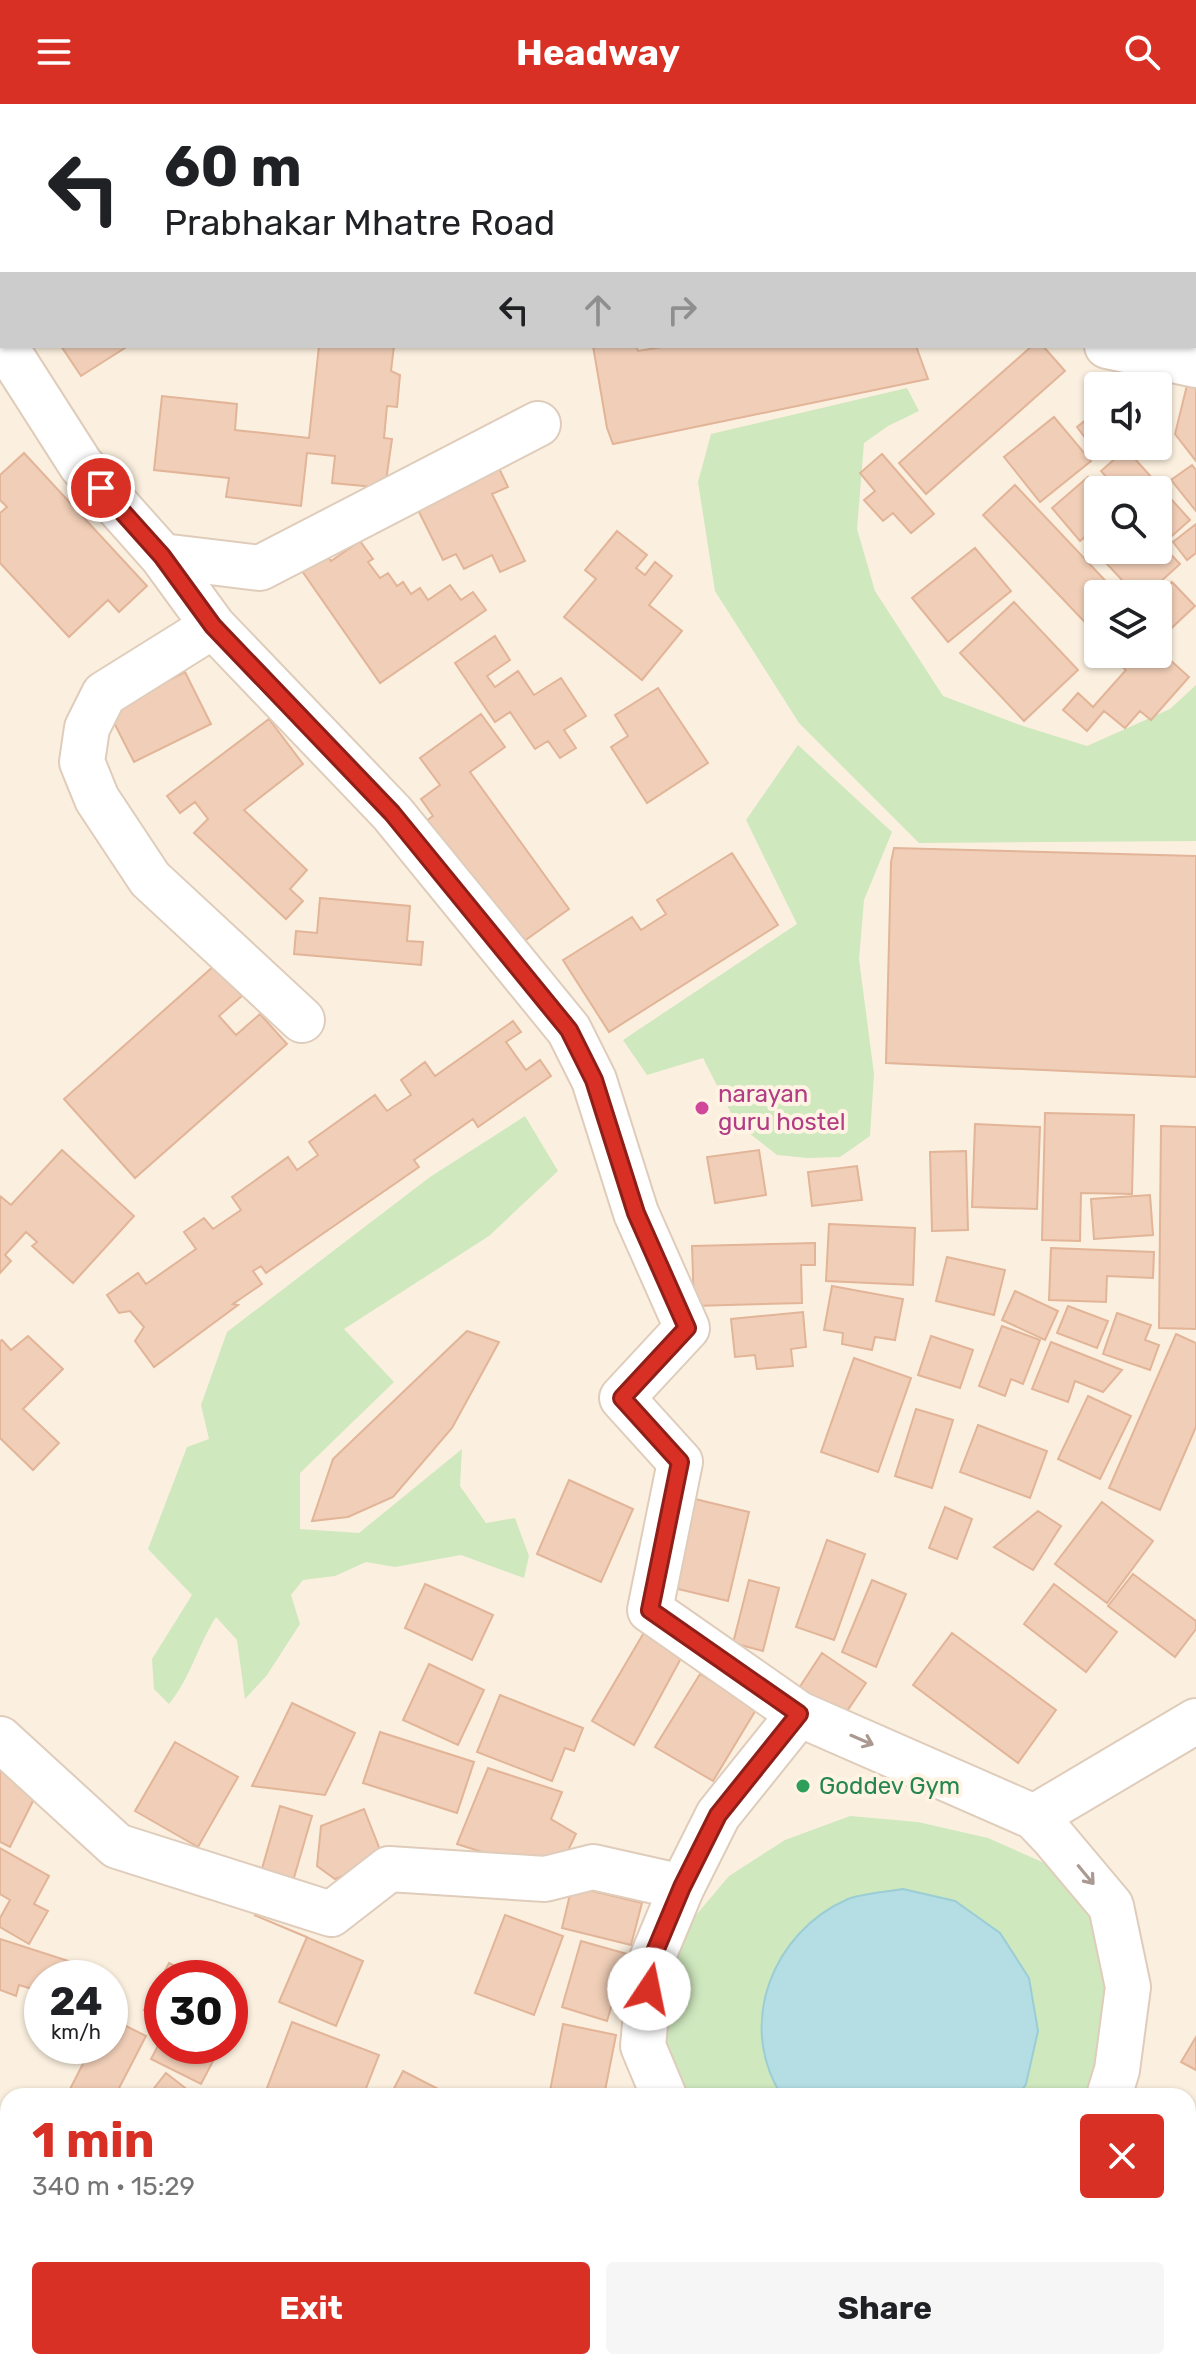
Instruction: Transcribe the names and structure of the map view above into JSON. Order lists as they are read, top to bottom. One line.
{"places":["narayan guru hostel","Goddev Gym"],"page":{"header":"Headway","turn":["60 m","Prabhakar Mhatre Road"],"speed":"24 km/h","limit":"30","heading":["1 min","340 m · 15:29"],"buttons":["Exit","Share"]}}
